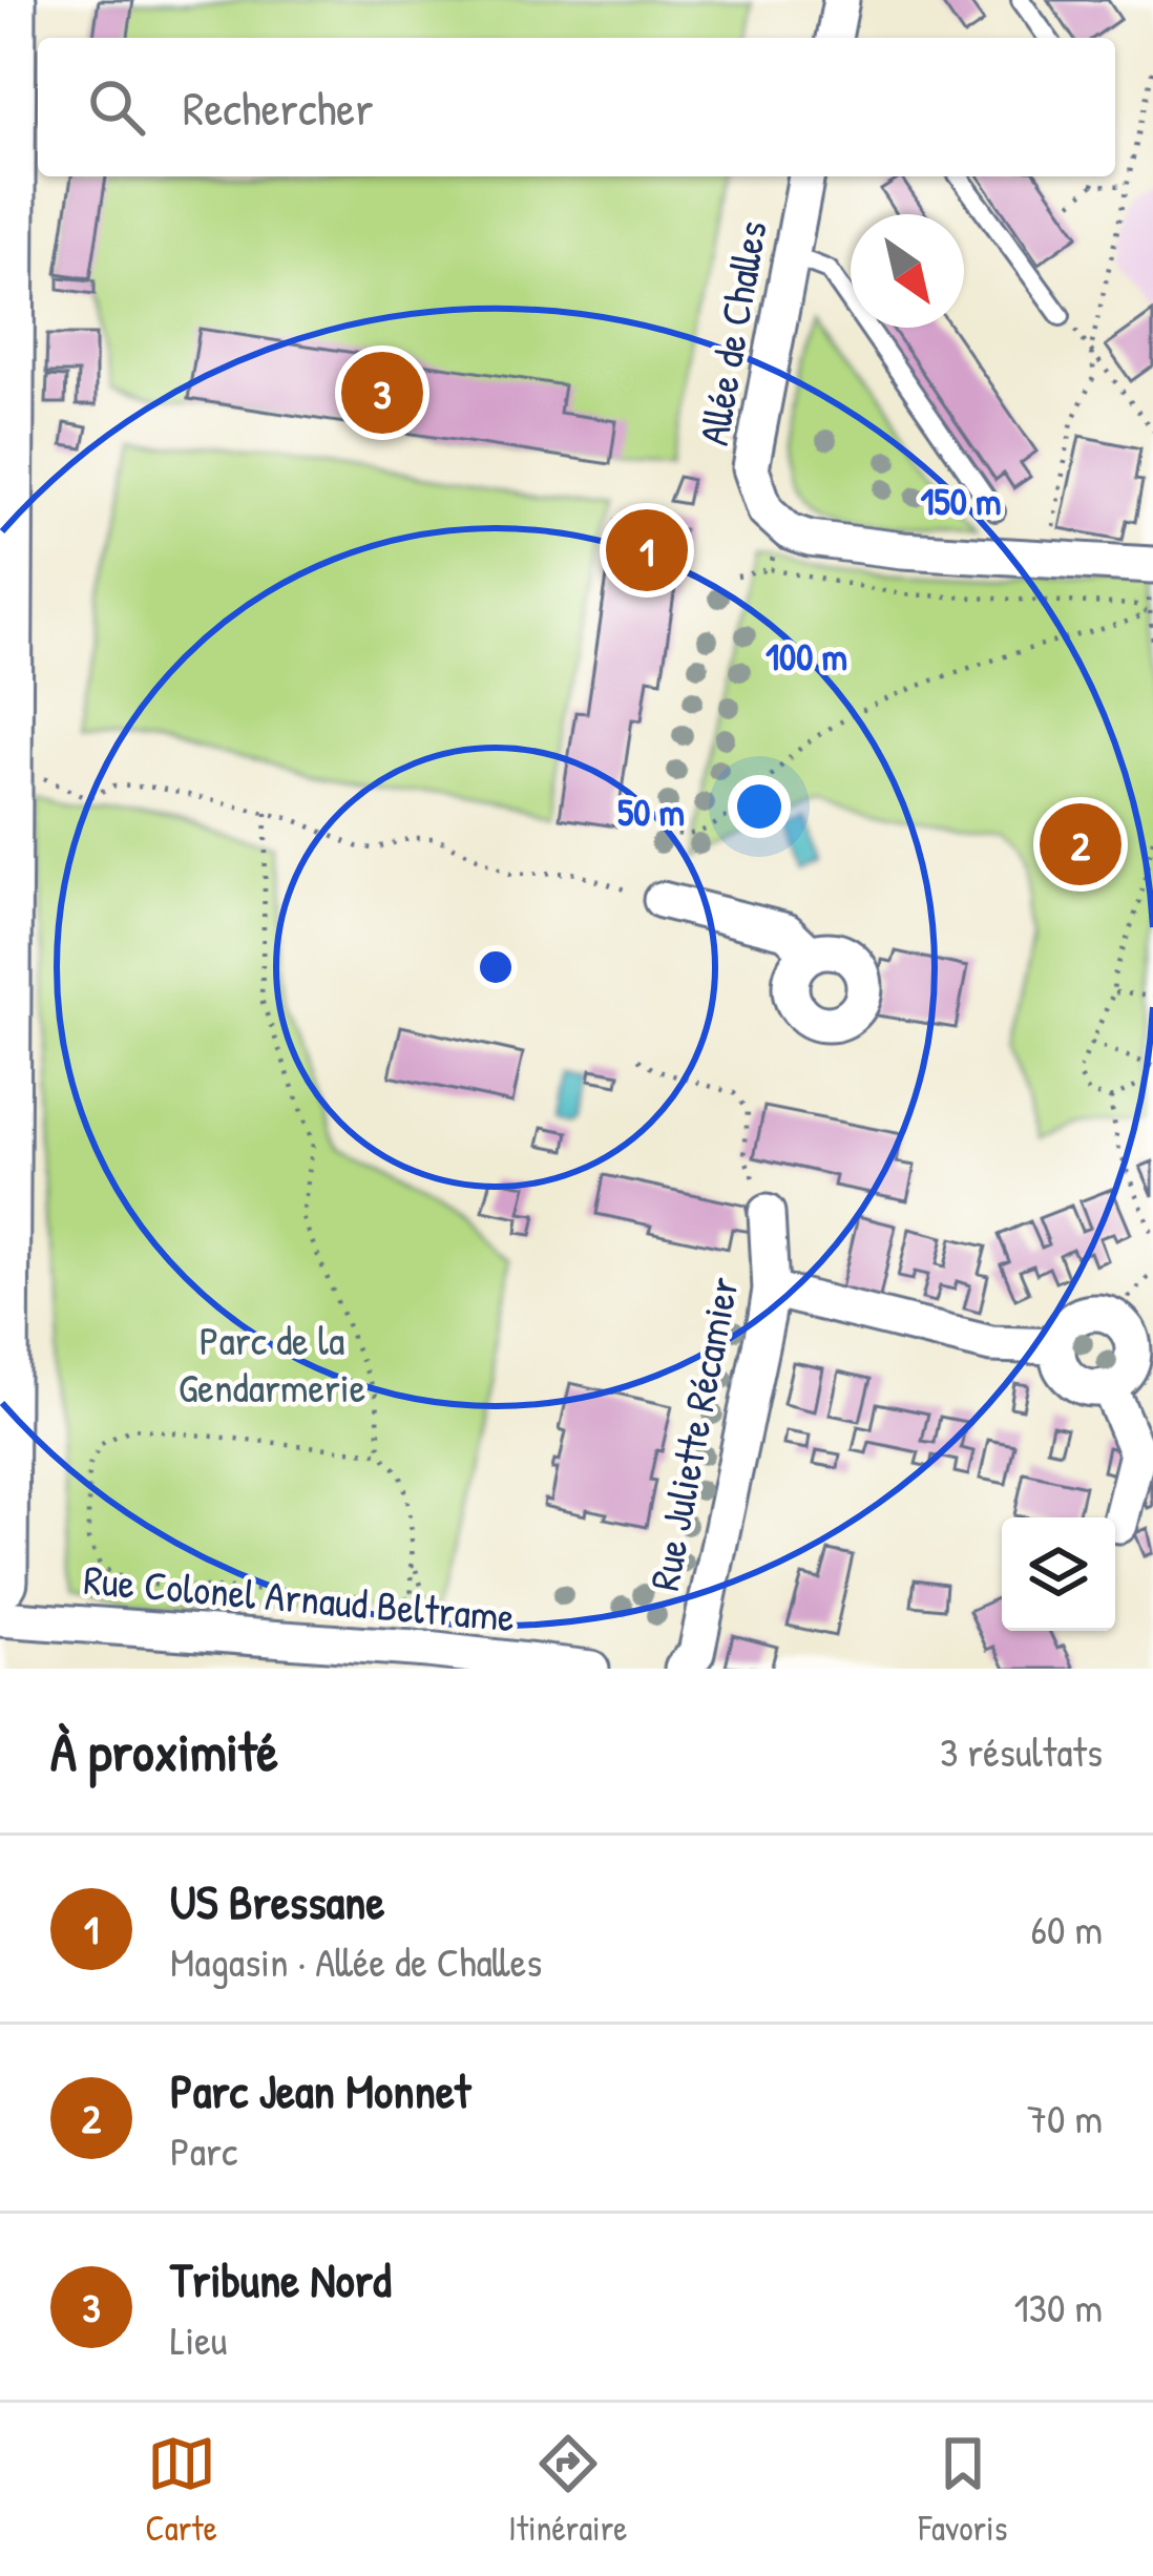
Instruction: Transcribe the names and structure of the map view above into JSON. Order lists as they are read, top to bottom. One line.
{"streets":{"street":["Allée de Challes","Rue Juliette Récamier","Rue Colonel Arnaud Beltrame"]},"parks":["Parc de la Gendarmerie"],"north":"bottom right","page":{"search":"Rechercher","pins":["3","1","2"],"heading":["À proximité","3 résultats"],"list":[{"mark":"1","name":"US Bressane","note":"Magasin · Allée de Challes","value":"60 m"},{"mark":"2","name":"Parc Jean Monnet","note":"Parc","value":"70 m"},{"mark":"3","name":"Tribune Nord","note":"Lieu","value":"130 m"}],"nav":["Carte","Itinéraire","Favoris"]},"rings":["150 m","100 m","50 m"]}
